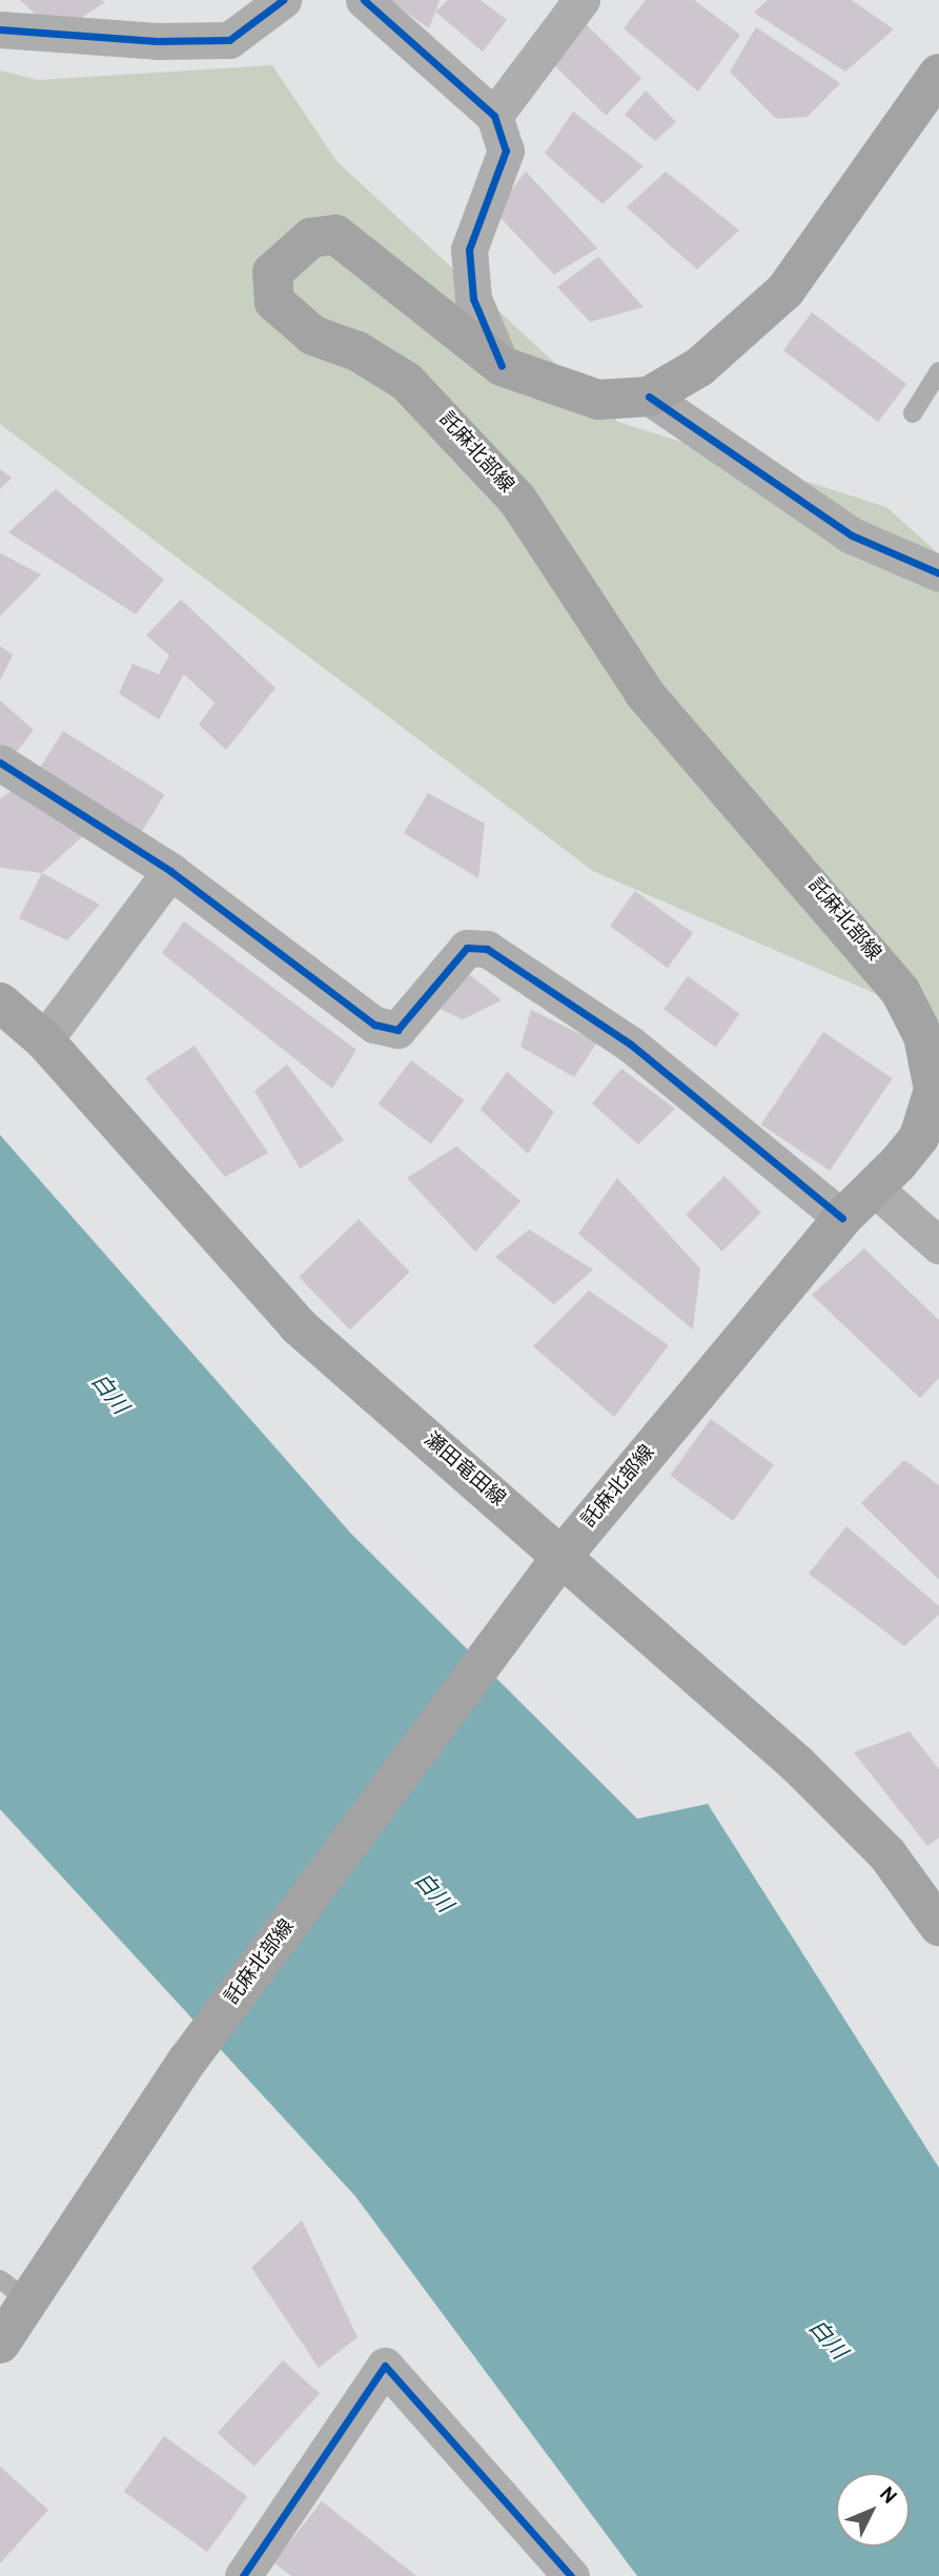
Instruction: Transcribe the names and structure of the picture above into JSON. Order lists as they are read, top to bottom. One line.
{"streets":{"main road":["託麻北部線","瀬田竜田線"]},"crossings":[["託麻北部線","瀬田竜田線"]],"water":["白川"],"north":"top right"}
